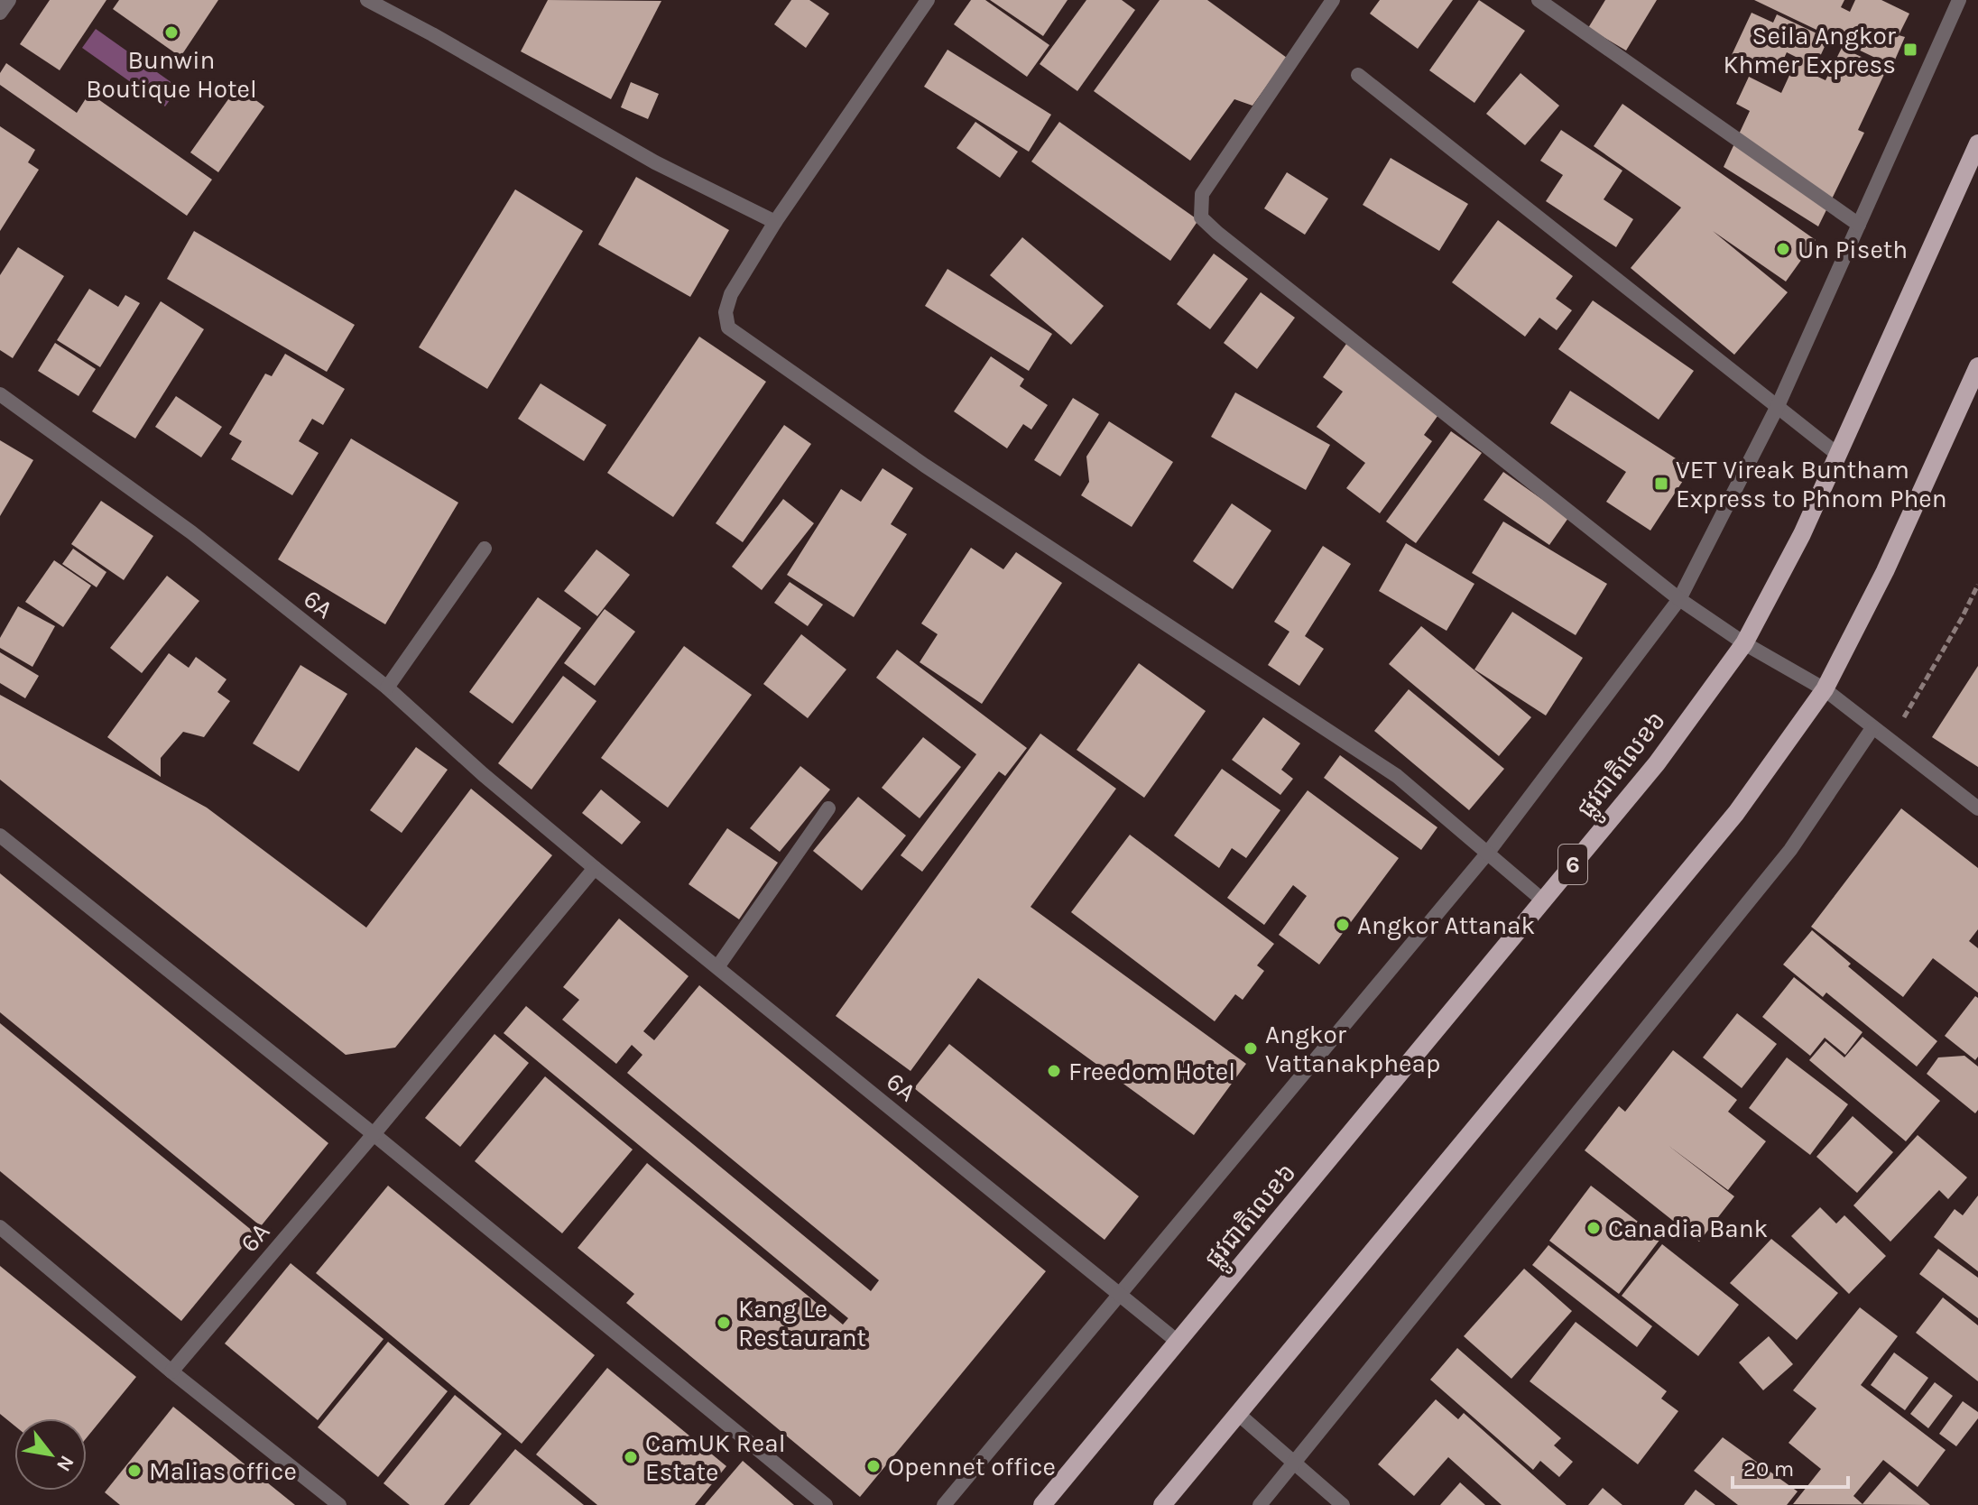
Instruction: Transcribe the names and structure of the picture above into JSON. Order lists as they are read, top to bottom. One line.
{"streets":{"main road":["ផ្លូវជាតិលេខ៦","6"],"street":["6A"]},"crossings":[["6A","ផ្លូវជាតិលេខ៦"]],"places":{"other":["Bunwin Boutique Hotel","Un Piseth","Angkor Attanak","Angkor Vattanakpheap","Freedom Hotel","Canadia Bank","Kang Le Restaurant","CamUK Real Estate","Opennet office","Malias office"],"transit":["Seila Angkor Khmer Express","VET Vireak Buntham Express to Phnom Phen"]},"scale_bar":"20 m","north":"bottom right"}
